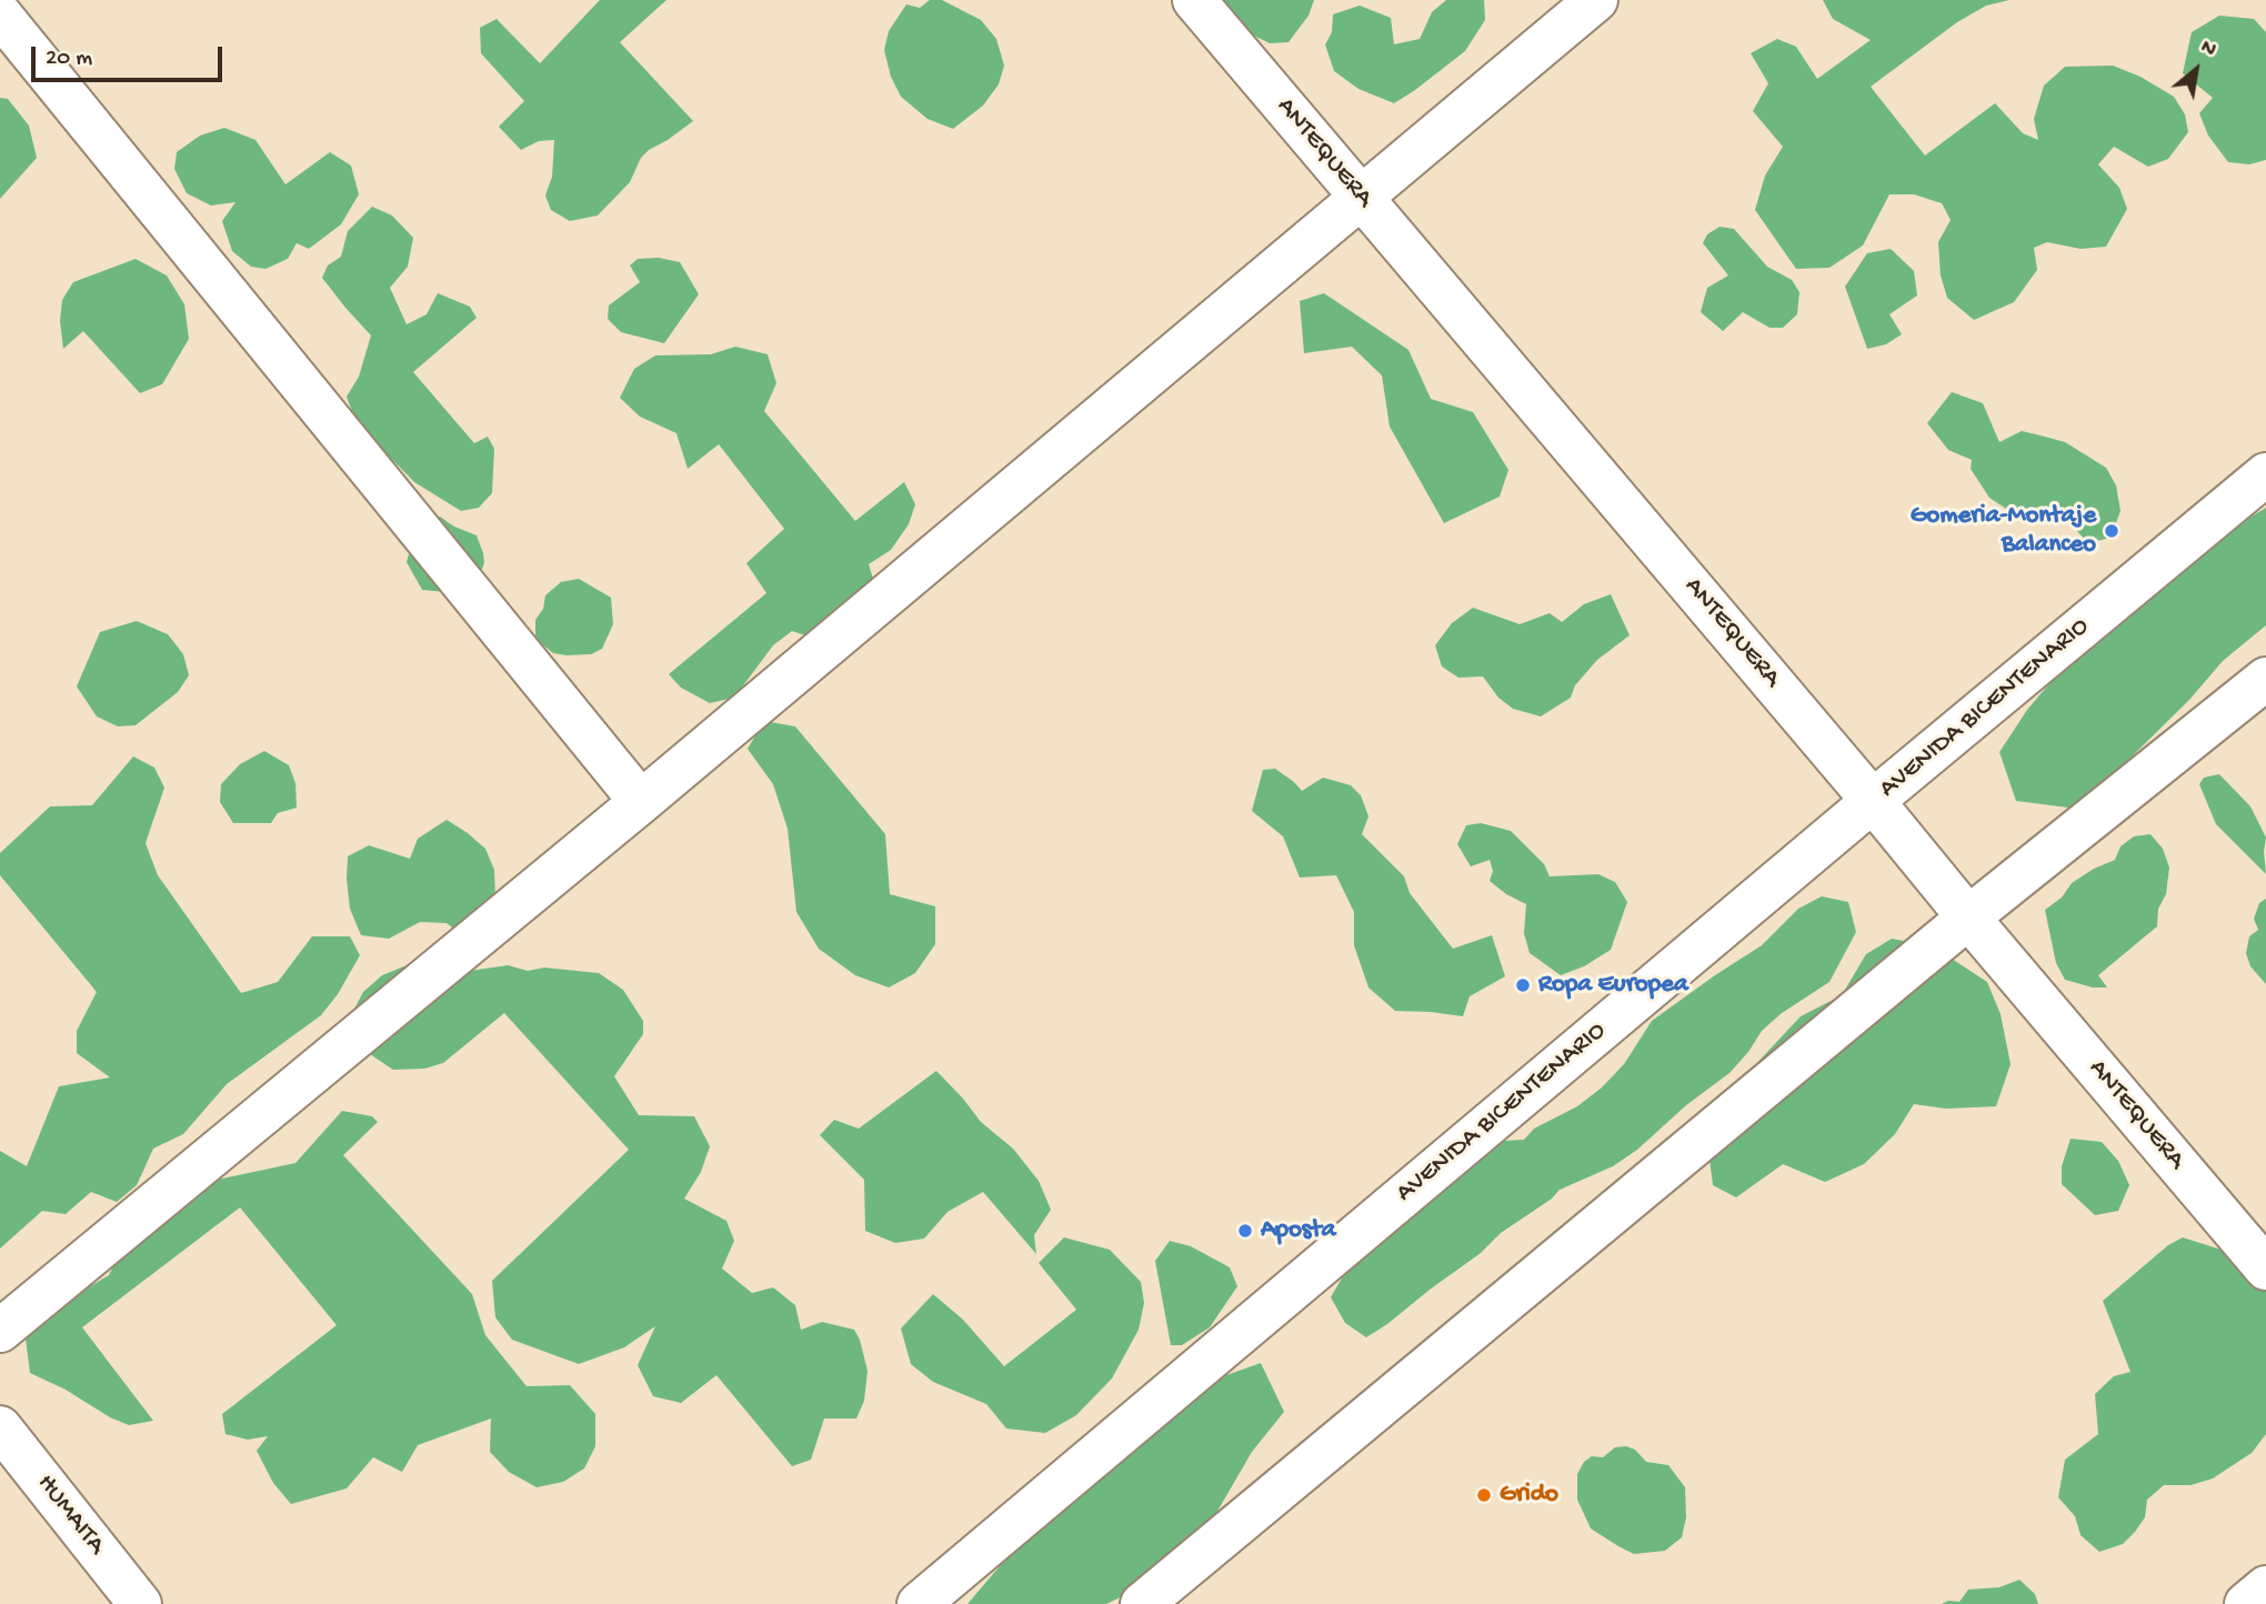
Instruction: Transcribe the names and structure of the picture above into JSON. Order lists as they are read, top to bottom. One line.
{"streets":{"street":["ANTEQUERA","AVENIDA BICENTENARIO","HUMAITA"]},"crossings":[["ANTEQUERA","AVENIDA BICENTENARIO"]],"places":["Gomeria-Montaje Balanceo","Ropa Europea","Aposta","Grido"],"scale_bar":"20 m","north":"top right"}
